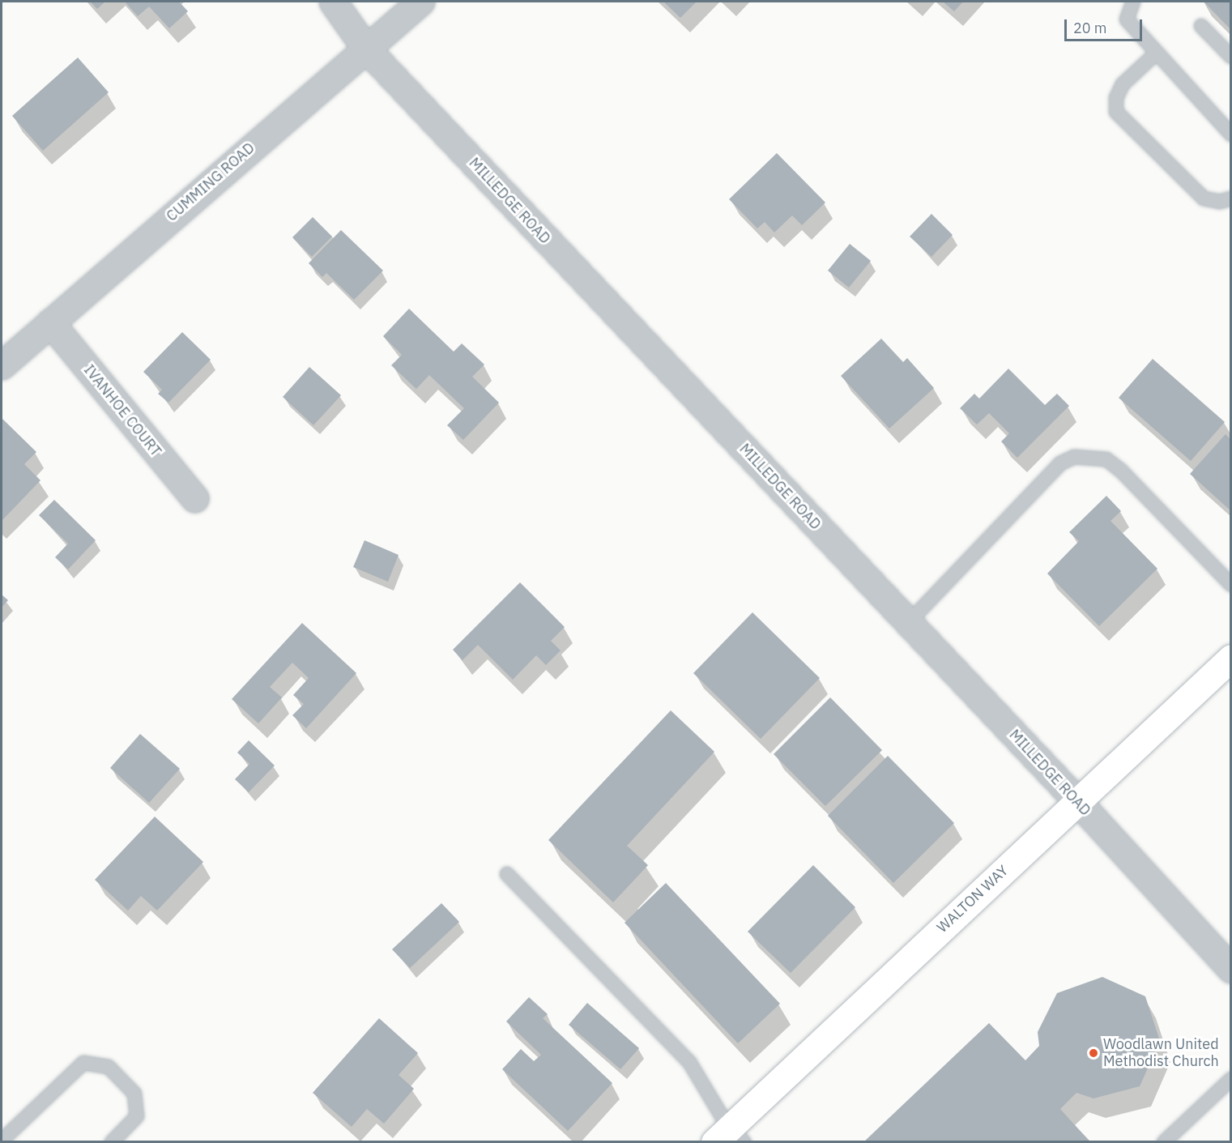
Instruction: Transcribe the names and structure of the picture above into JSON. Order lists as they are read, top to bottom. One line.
{"streets":{"main road":["WALTON WAY"],"street":["CUMMING ROAD","MILLEDGE ROAD","IVANHOE COURT"]},"crossings":[["CUMMING ROAD","MILLEDGE ROAD"],["CUMMING ROAD","IVANHOE COURT"],["MILLEDGE ROAD","WALTON WAY"]],"places":["Woodlawn United Methodist Church"],"scale_bar":"20 m"}
